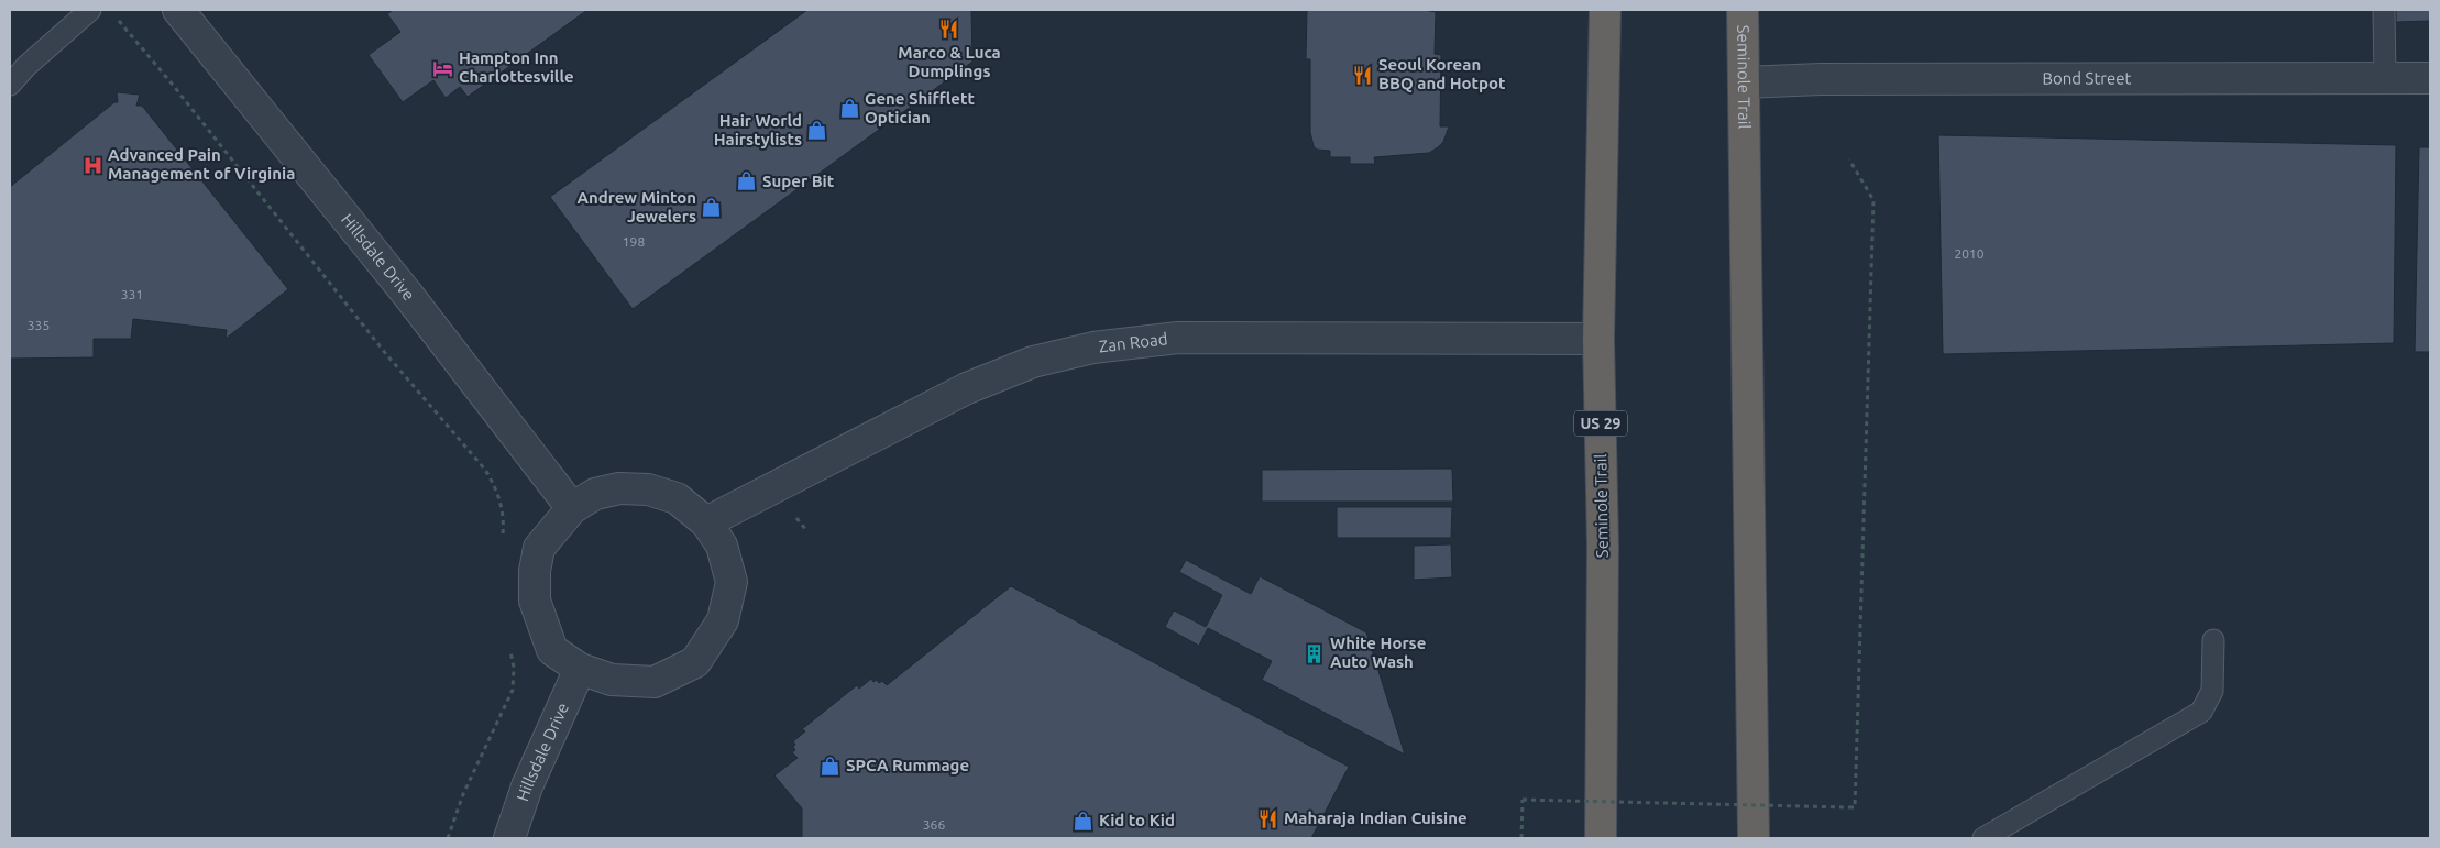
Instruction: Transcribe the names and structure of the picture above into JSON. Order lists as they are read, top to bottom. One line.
{"streets":{"highway":["Seminole Trail","US 29"],"street":["Bond Street","Hillsdale Drive","Zan Road"]},"crossings":[["Seminole Trail","Bond Street"],["Seminole Trail","Zan Road"],["Hillsdale Drive","Zan Road"]],"places":{"restaurant":["Marco & Luca Dumplings","Seoul Korean BBQ and Hotpot","Maharaja Indian Cuisine"],"hotel":["Hampton Inn Charlottesville"],"shop":["Gene Shifflett Optician","Hair World Hairstylists","Super Bit","Andrew Minton Jewelers","SPCA Rummage","Kid to Kid"],"hospital":["Advanced Pain Management of Virginia"],"building":["White Horse Auto Wash"]},"house_numbers":["198","2010","331","335","366"]}
